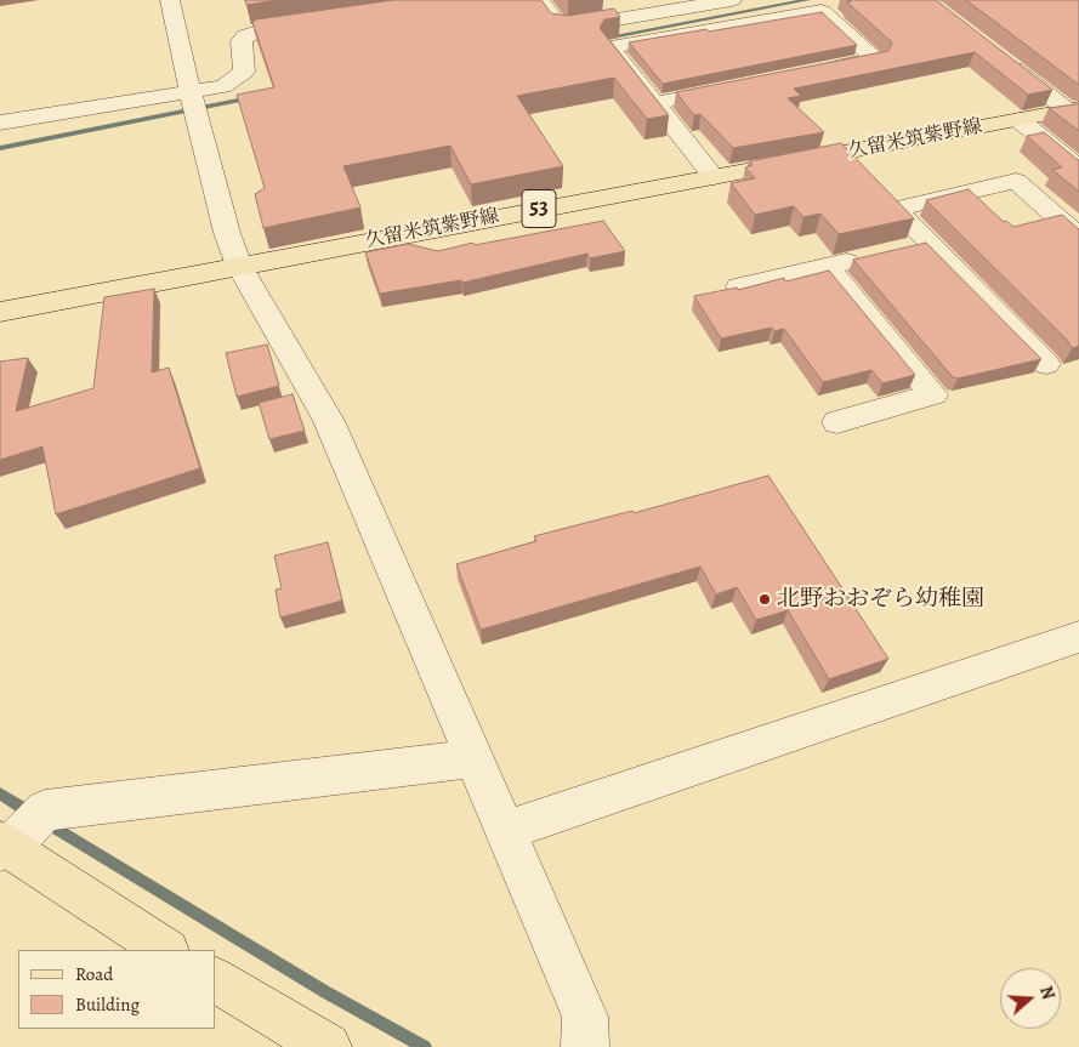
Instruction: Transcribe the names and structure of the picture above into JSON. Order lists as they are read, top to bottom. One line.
{"streets":{"main road":["久留米筑紫野線","53"]},"places":["北野おおぞら幼稚園"],"legend":["Road","Building"],"north":"right"}
